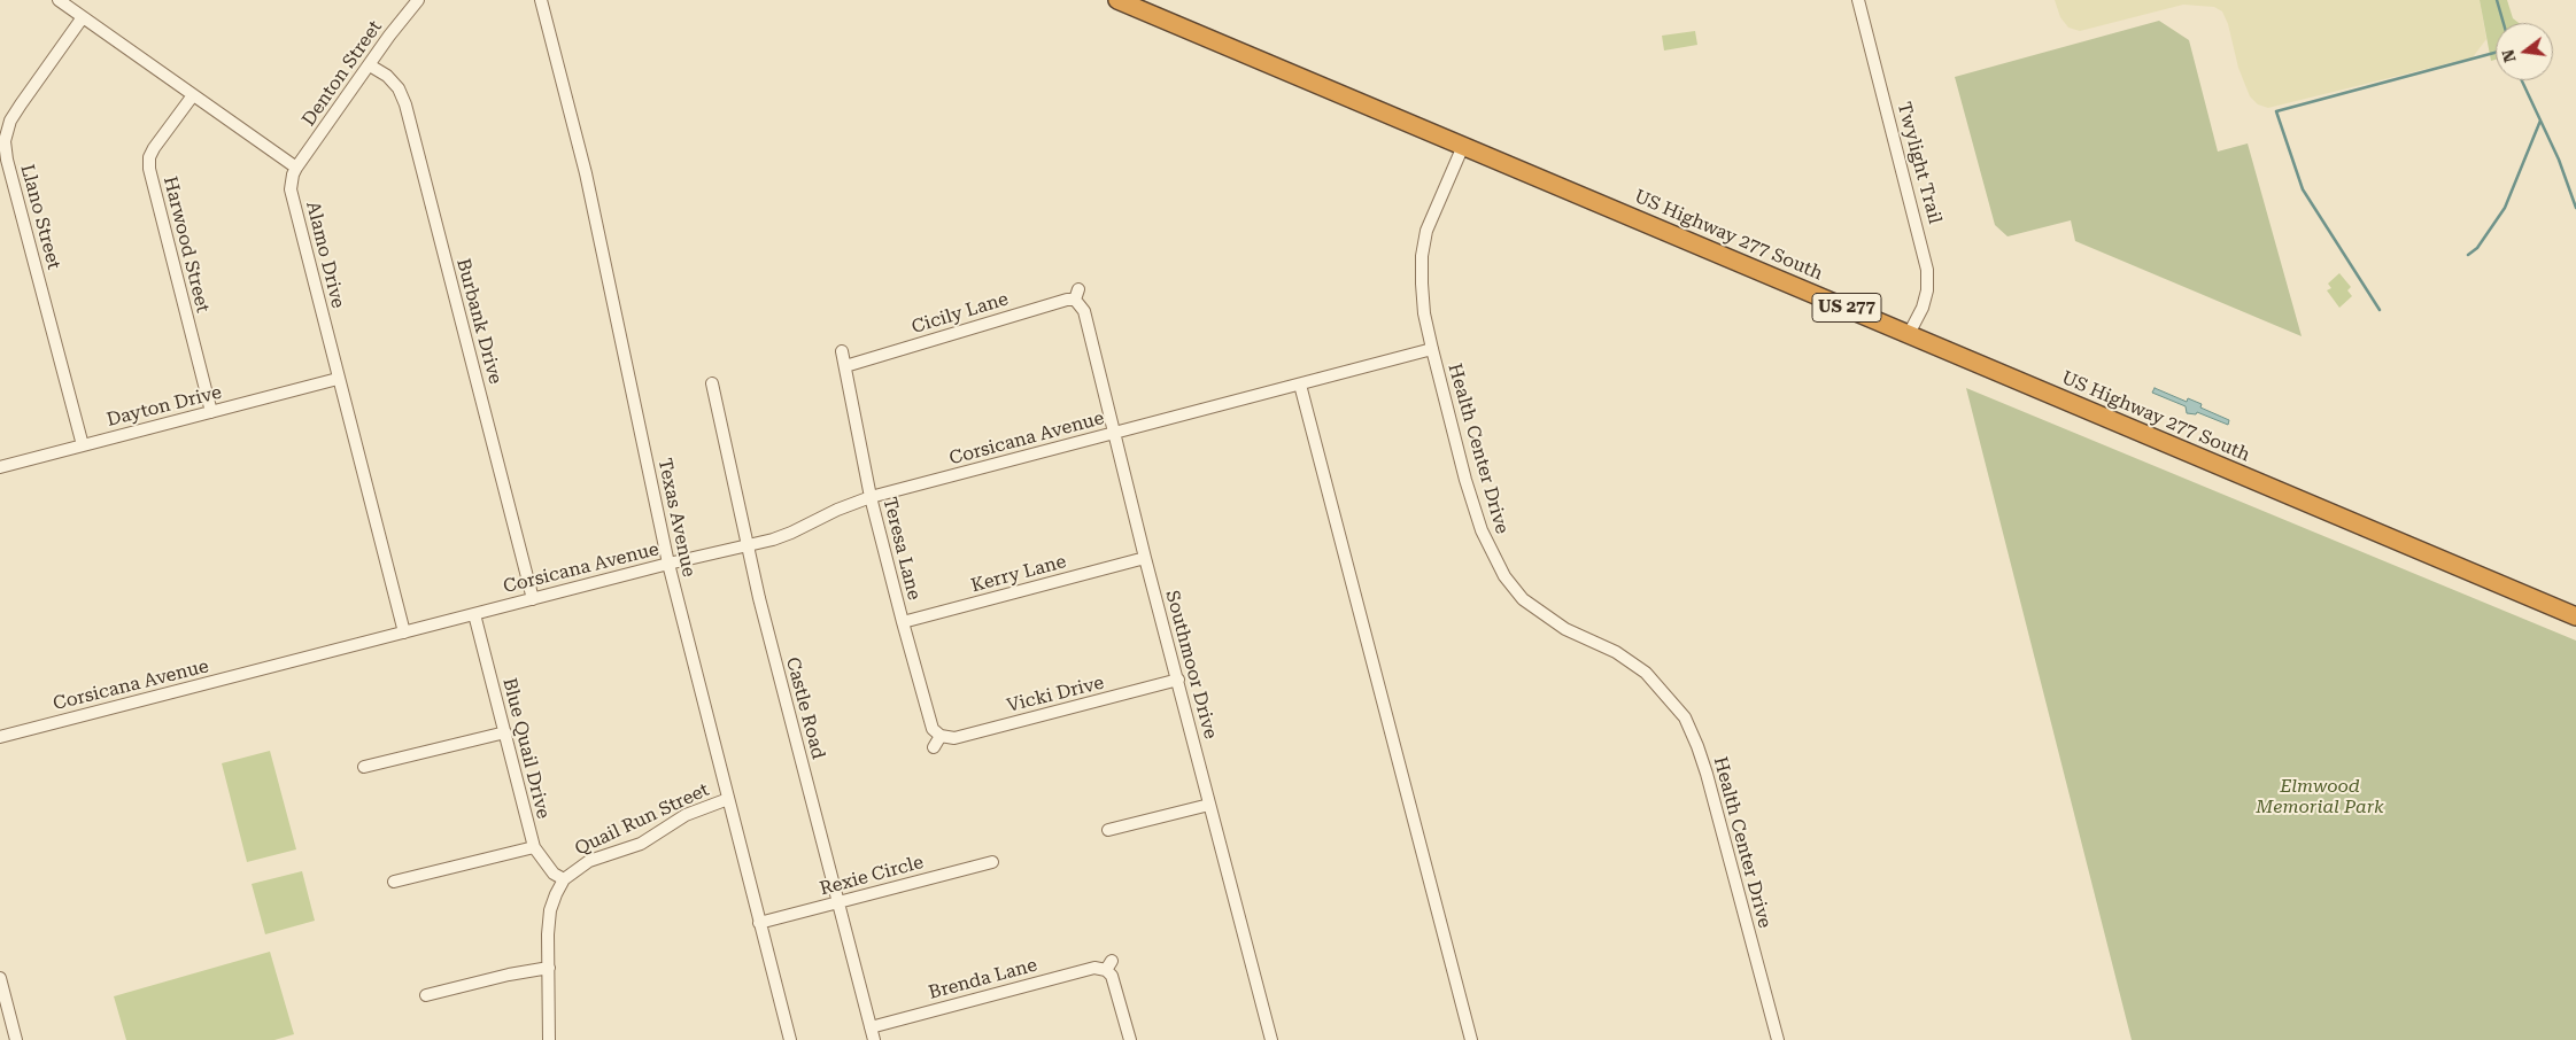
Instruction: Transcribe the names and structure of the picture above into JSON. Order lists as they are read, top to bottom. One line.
{"streets":{"highway":["US Highway 277 South","US 277"],"street":["Denton Street","Twylight Trail","Llano Street","Harwood Street","Alamo Drive","Cicily Lane","Burbank Drive","Dayton Drive","Corsicana Avenue","Health Center Drive","Texas Avenue","Teresa Lane","Kerry Lane","Southmoor Drive","Vicki Drive","Castle Road","Blue Quail Drive","Quail Run Street","Rexie Circle","Brenda Lane"]},"crossings":[["Denton Street","Alamo Drive"],["Denton Street","Burbank Drive"],["Twylight Trail","US Highway 277 South"],["Llano Street","Dayton Drive"],["US Highway 277 South","Health Center Drive"],["Harwood Street","Dayton Drive"],["Alamo Drive","Dayton Drive"],["Alamo Drive","Corsicana Avenue"],["Cicily Lane","Teresa Lane"],["Cicily Lane","Southmoor Drive"],["Burbank Drive","Corsicana Avenue"],["Corsicana Avenue","Health Center Drive"],["Corsicana Avenue","Texas Avenue"],["Corsicana Avenue","Teresa Lane"],["Corsicana Avenue","Southmoor Drive"],["Corsicana Avenue","Castle Road"],["Corsicana Avenue","Blue Quail Drive"],["Texas Avenue","Quail Run Street"],["Texas Avenue","Rexie Circle"],["Teresa Lane","Kerry Lane"],["Teresa Lane","Vicki Drive"],["Kerry Lane","Southmoor Drive"],["Southmoor Drive","Vicki Drive"],["Castle Road","Rexie Circle"],["Castle Road","Brenda Lane"],["Blue Quail Drive","Quail Run Street"]],"parks":["Elmwood Memorial Park"],"north":"left"}
